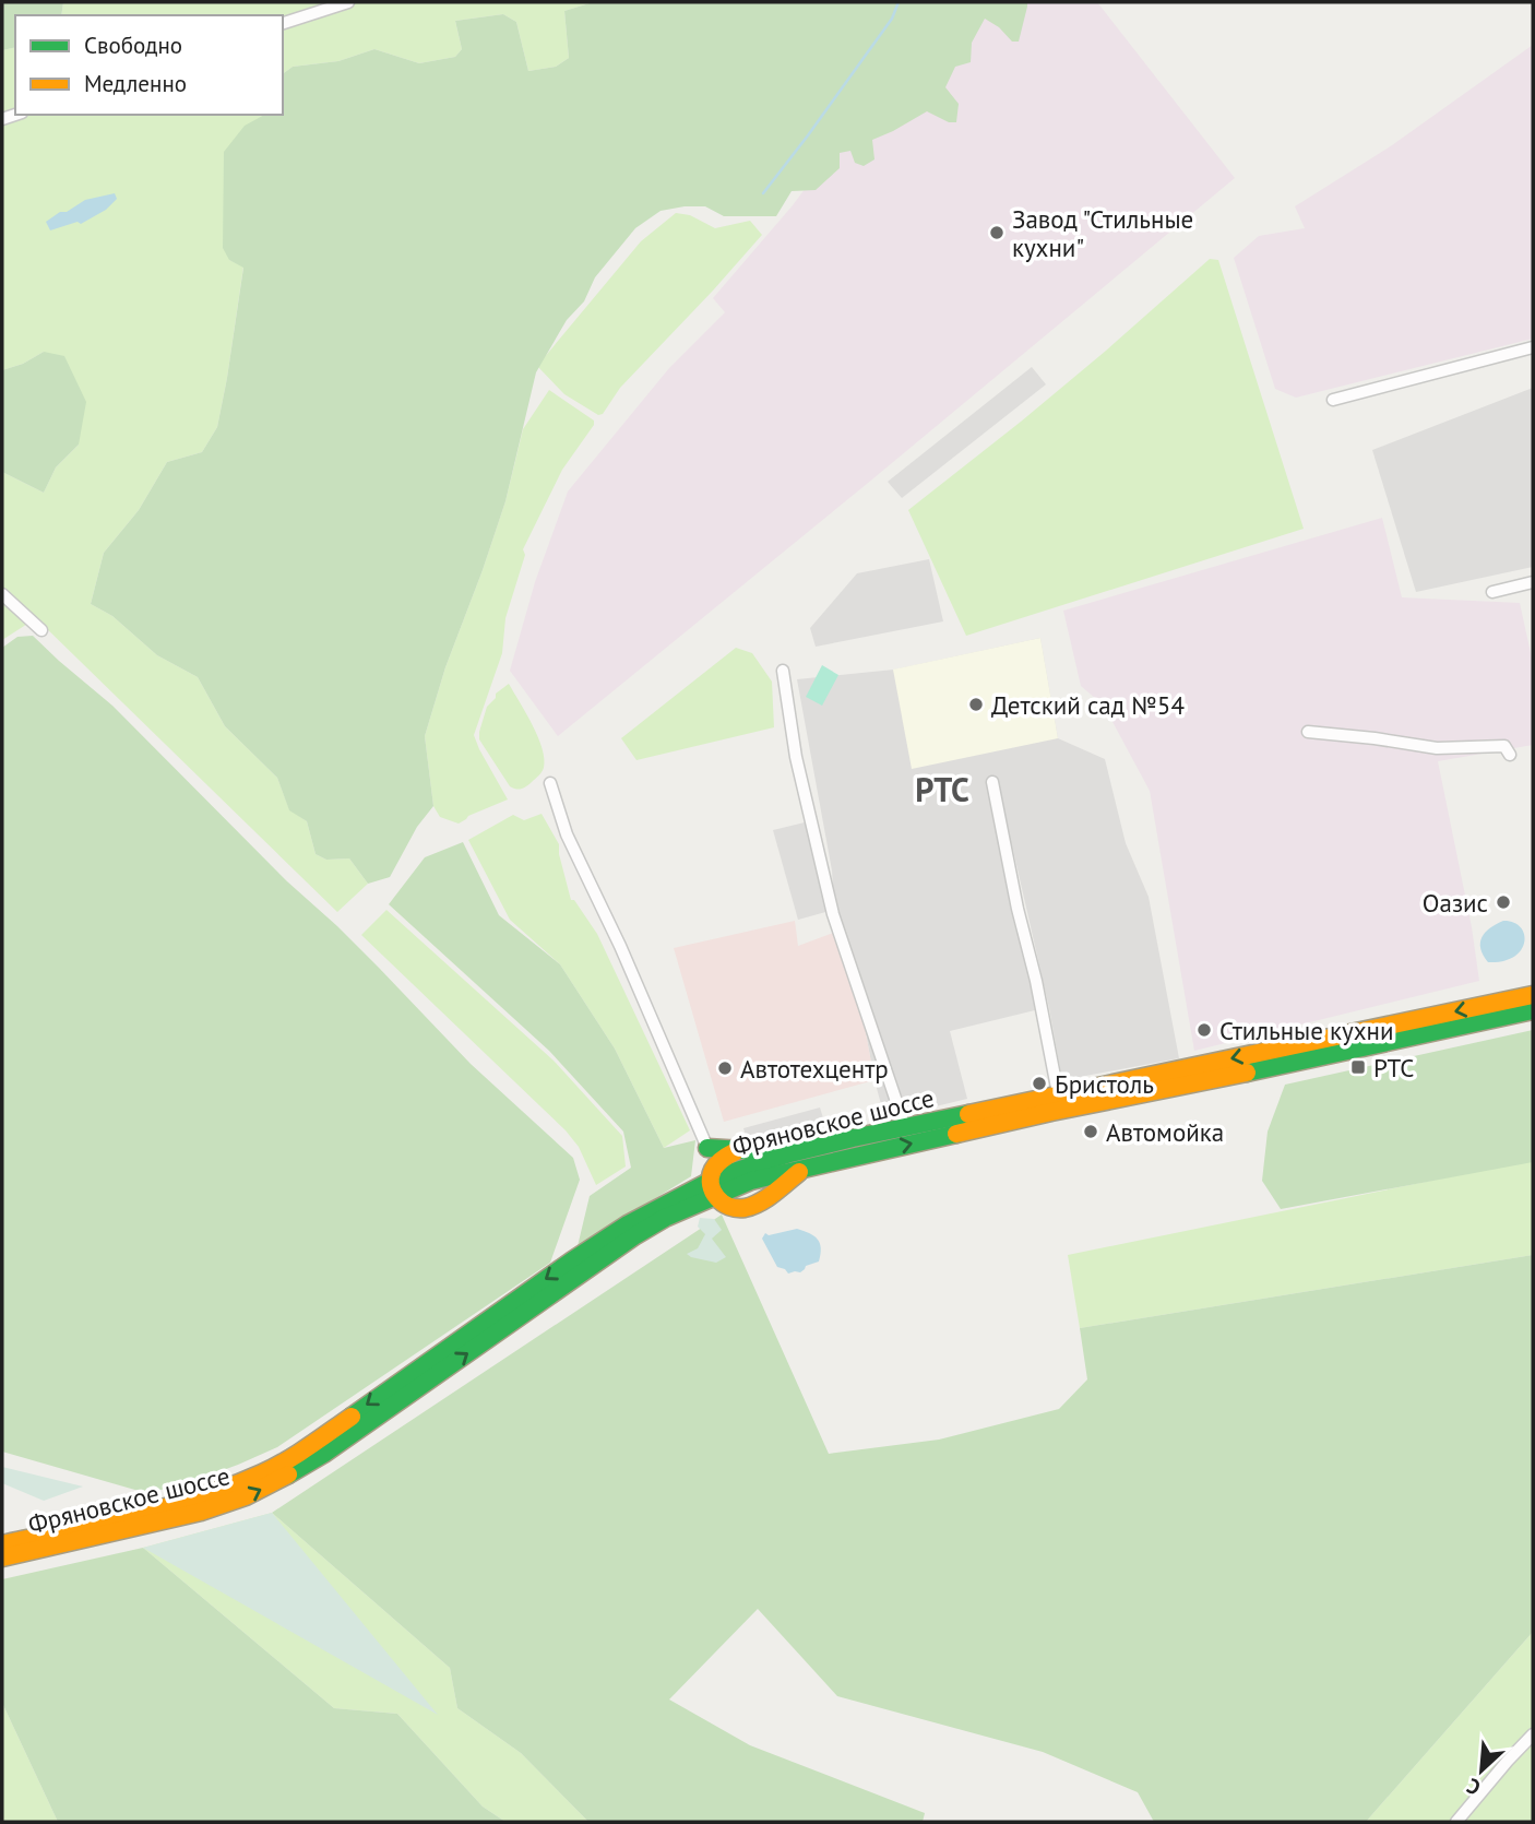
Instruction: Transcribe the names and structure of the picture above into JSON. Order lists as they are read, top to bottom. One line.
{"streets":{"main road":["Фряновское шоссе"]},"districts":["РТС"],"places":{"other":["Завод \"Стильные кухни\"","Детский сад №54","Оазис","Стильные кухни","Автотехцентр","Бристоль","Автомойка"],"transit":["РТС"]},"legend":["Свободно","Медленно"],"north":"bottom left"}
